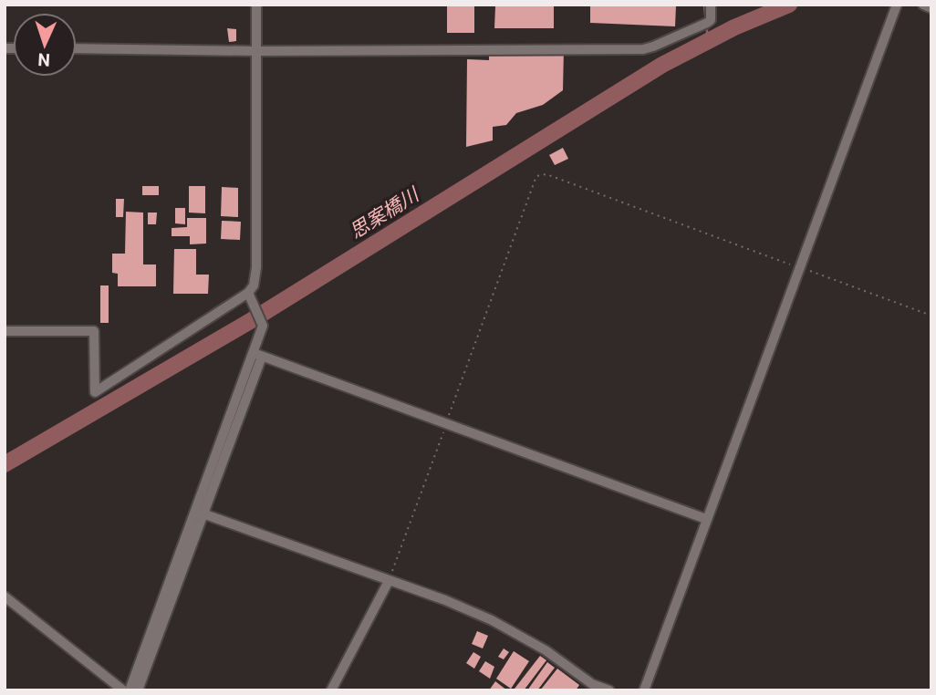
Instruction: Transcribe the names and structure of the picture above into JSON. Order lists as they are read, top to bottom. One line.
{"water":["思案橋川"],"north":"bottom"}
